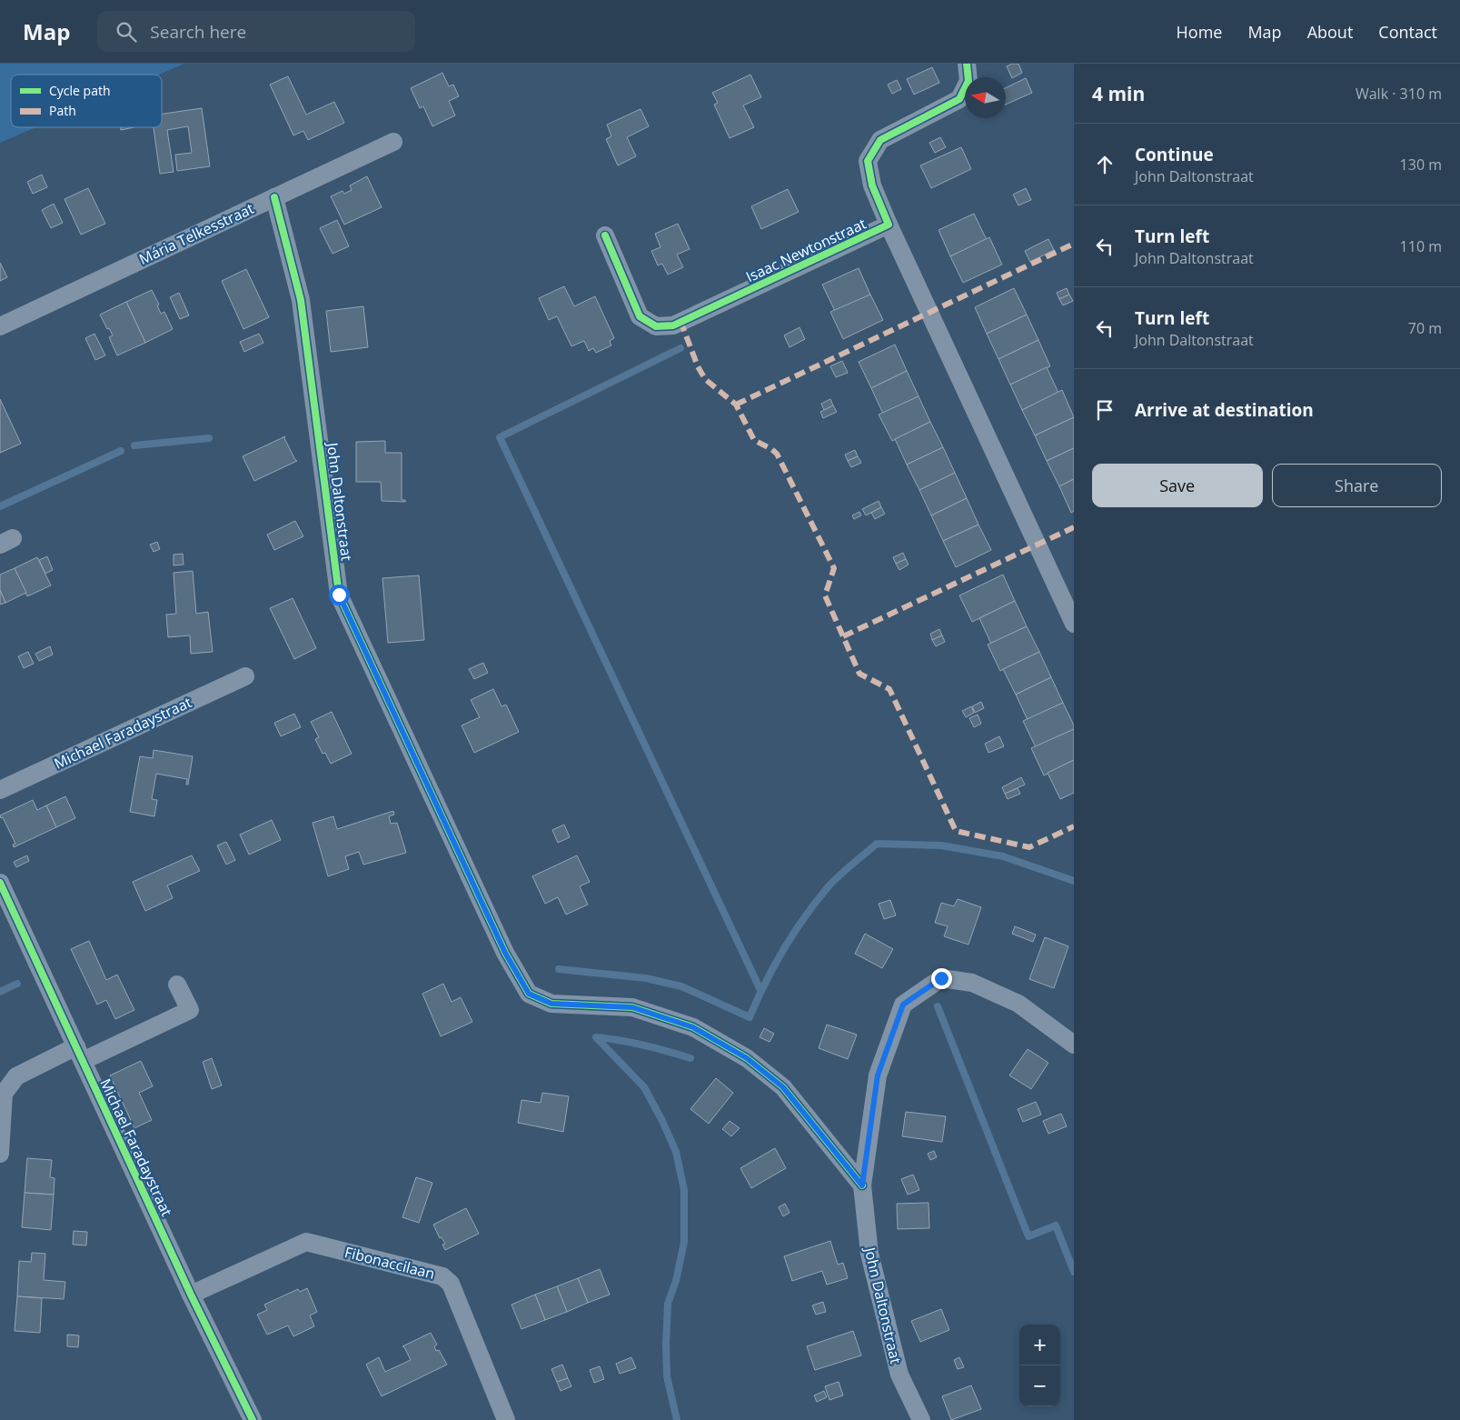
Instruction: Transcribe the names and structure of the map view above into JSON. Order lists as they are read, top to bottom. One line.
{"streets":{"street":["Mária Telkesstraat","Isaac Newtonstraat","John Daltonstraat","Michael Faradaystraat","Fibonaccilaan"]},"crossings":[["Mária Telkesstraat","John Daltonstraat"],["Michael Faradaystraat","Fibonaccilaan"]],"legend":["Cycle path","Path"],"north":"left","page":{"header":"Map","search":"Search here","nav":["Home","Map","About","Contact"],"heading":["4 min","Walk · 310 m"],"list":[["Continue","John Daltonstraat","130 m"],["Turn left","John Daltonstraat","110 m"],["Turn left","John Daltonstraat","70 m"],"Arrive at destination"],"buttons":["Save","Share"],"map_buttons":["+","−"]}}
